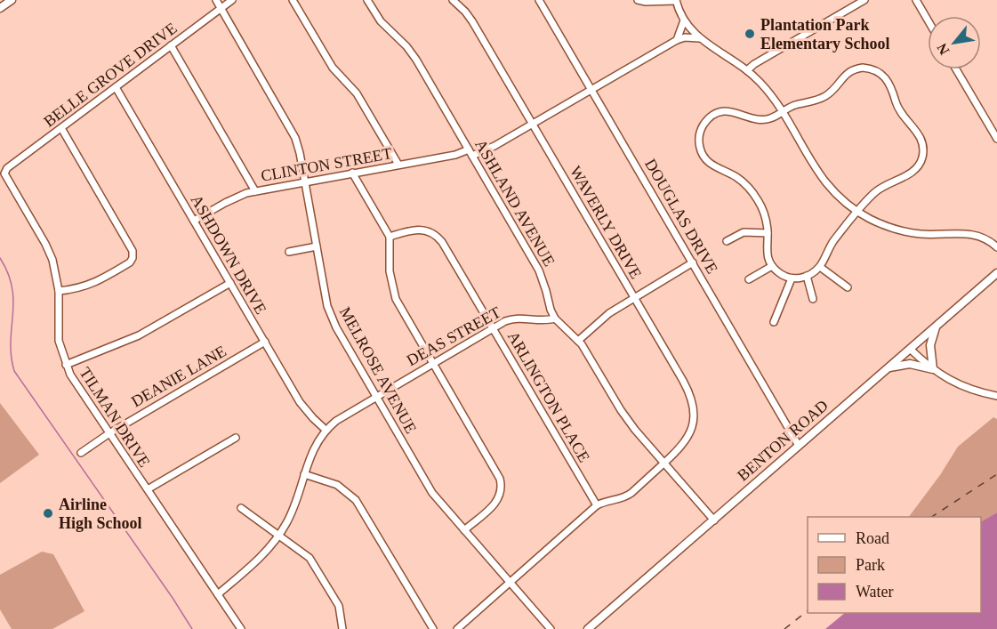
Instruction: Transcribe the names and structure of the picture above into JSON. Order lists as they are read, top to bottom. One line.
{"streets":{"main road":["BENTON ROAD"],"street":["BELLE GROVE DRIVE","CLINTON STREET","ASHLAND AVENUE","DOUGLAS DRIVE","WAVERLY DRIVE","ASHDOWN DRIVE","DEAS STREET","MELROSE AVENUE","DEANIE LANE","ARLINGTON PLACE","TILMAN DRIVE"]},"crossings":[["BELLE GROVE DRIVE","ASHDOWN DRIVE"],["BELLE GROVE DRIVE","MELROSE AVENUE"],["BELLE GROVE DRIVE","TILMAN DRIVE"],["CLINTON STREET","ASHLAND AVENUE"],["CLINTON STREET","DOUGLAS DRIVE"],["CLINTON STREET","WAVERLY DRIVE"],["CLINTON STREET","ASHDOWN DRIVE"],["CLINTON STREET","MELROSE AVENUE"],["ASHLAND AVENUE","WAVERLY DRIVE"],["ASHLAND AVENUE","DEAS STREET"],["ASHLAND AVENUE","BENTON ROAD"],["DOUGLAS DRIVE","BENTON ROAD"],["WAVERLY DRIVE","ARLINGTON PLACE"],["ASHDOWN DRIVE","DEAS STREET"],["ASHDOWN DRIVE","DEANIE LANE"],["DEAS STREET","MELROSE AVENUE"],["DEAS STREET","ARLINGTON PLACE"],["DEAS STREET","TILMAN DRIVE"],["DEANIE LANE","TILMAN DRIVE"]],"places":["Plantation Park Elementary School","Airline High School"],"legend":["Road","Park","Water"],"north":"bottom left"}
